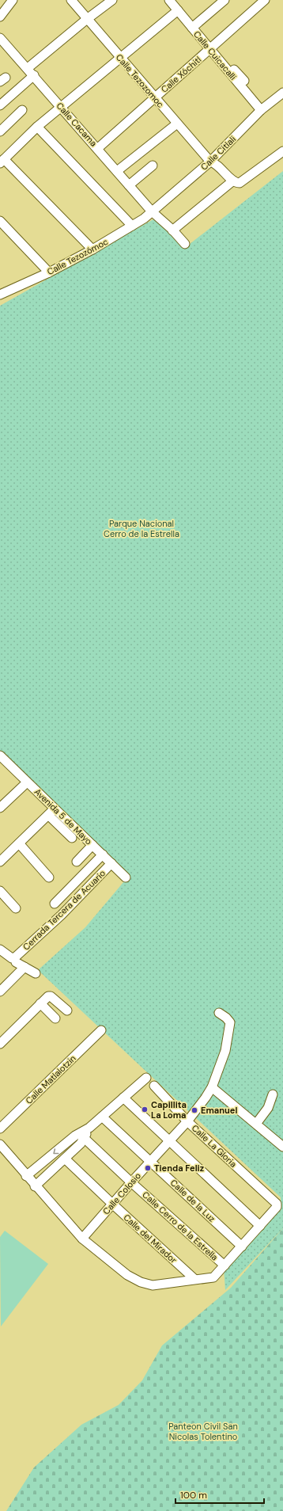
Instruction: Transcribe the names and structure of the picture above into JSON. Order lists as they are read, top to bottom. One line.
{"streets":{"street":["Calle Cuicacalli","Calle Xóchitl","Calle Tezozomoc","Calle Cacama","Calle Citlali","Calle Tezozómoc","Avenida 5 de Mayo","Cerrada Tercera de Acuario","Calle Matlalotzin","Calle La Gloria","Calle Colosio","Calle de la Luz","Calle Cerro de la Estrella","Calle del Mirador"]},"crossings":[["Calle Cuicacalli","Calle Xóchitl"],["Calle Cuicacalli","Calle Citlali"],["Calle Xóchitl","Calle Tezozomoc"],["Calle Xóchitl","Calle Cacama"],["Calle Tezozomoc","Calle Citlali"],["Calle Cacama","Calle Citlali"],["Calle Cacama","Calle Tezozómoc"],["Calle Citlali","Calle Tezozómoc"],["Avenida 5 de Mayo","Cerrada Tercera de Acuario"],["Calle La Gloria","Calle Colosio"],["Calle Colosio","Calle de la Luz"],["Calle Colosio","Calle Cerro de la Estrella"],["Calle Colosio","Calle del Mirador"]],"parks":["Parque Nacional Cerro de la Estrella","Panteon Civil San Nicolas Tolentino"],"places":["Capillita La Loma","Emanuel","Tienda Feliz"],"scale_bar":"100 m"}
